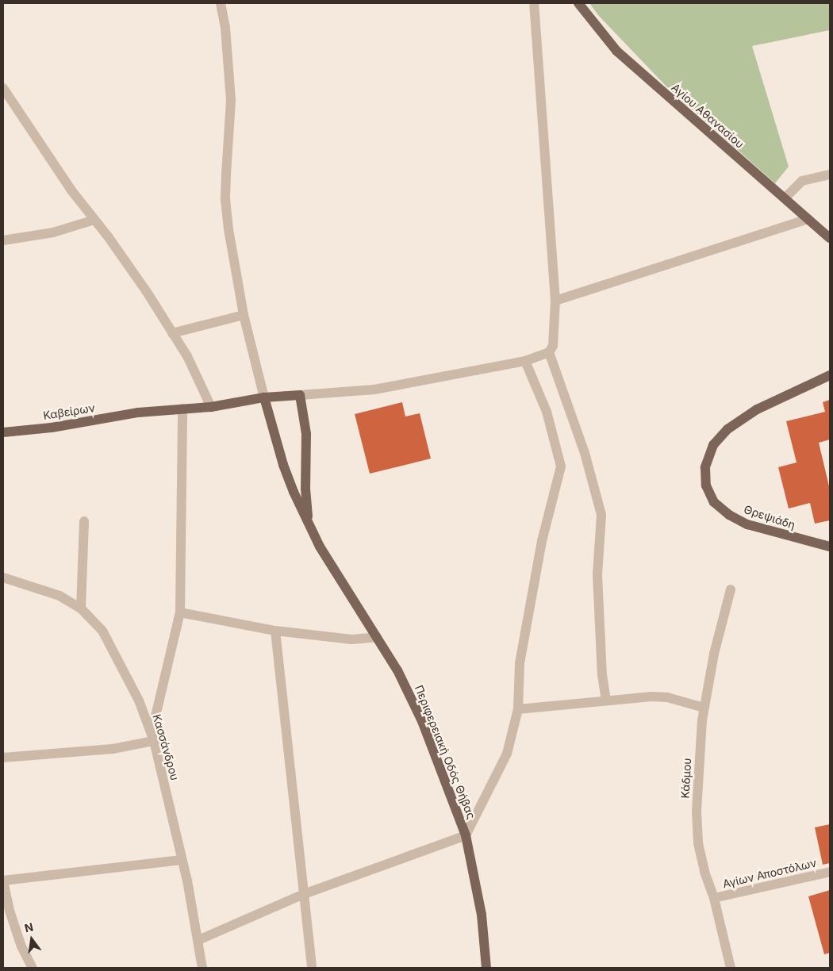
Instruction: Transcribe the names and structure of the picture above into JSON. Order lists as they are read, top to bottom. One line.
{"streets":{"main road":["Αγίου Αθανασίου","Καβείρων","Θρεψιάδη","Περιφερειακή Οδός Θήβας"],"street":["Κασσάνδρου","Κάδμου","Αγίων Αποστόλων"]},"crossings":[["Καβείρων","Περιφερειακή Οδός Θήβας"],["Κάδμου","Αγίων Αποστόλων"]],"north":"top"}
